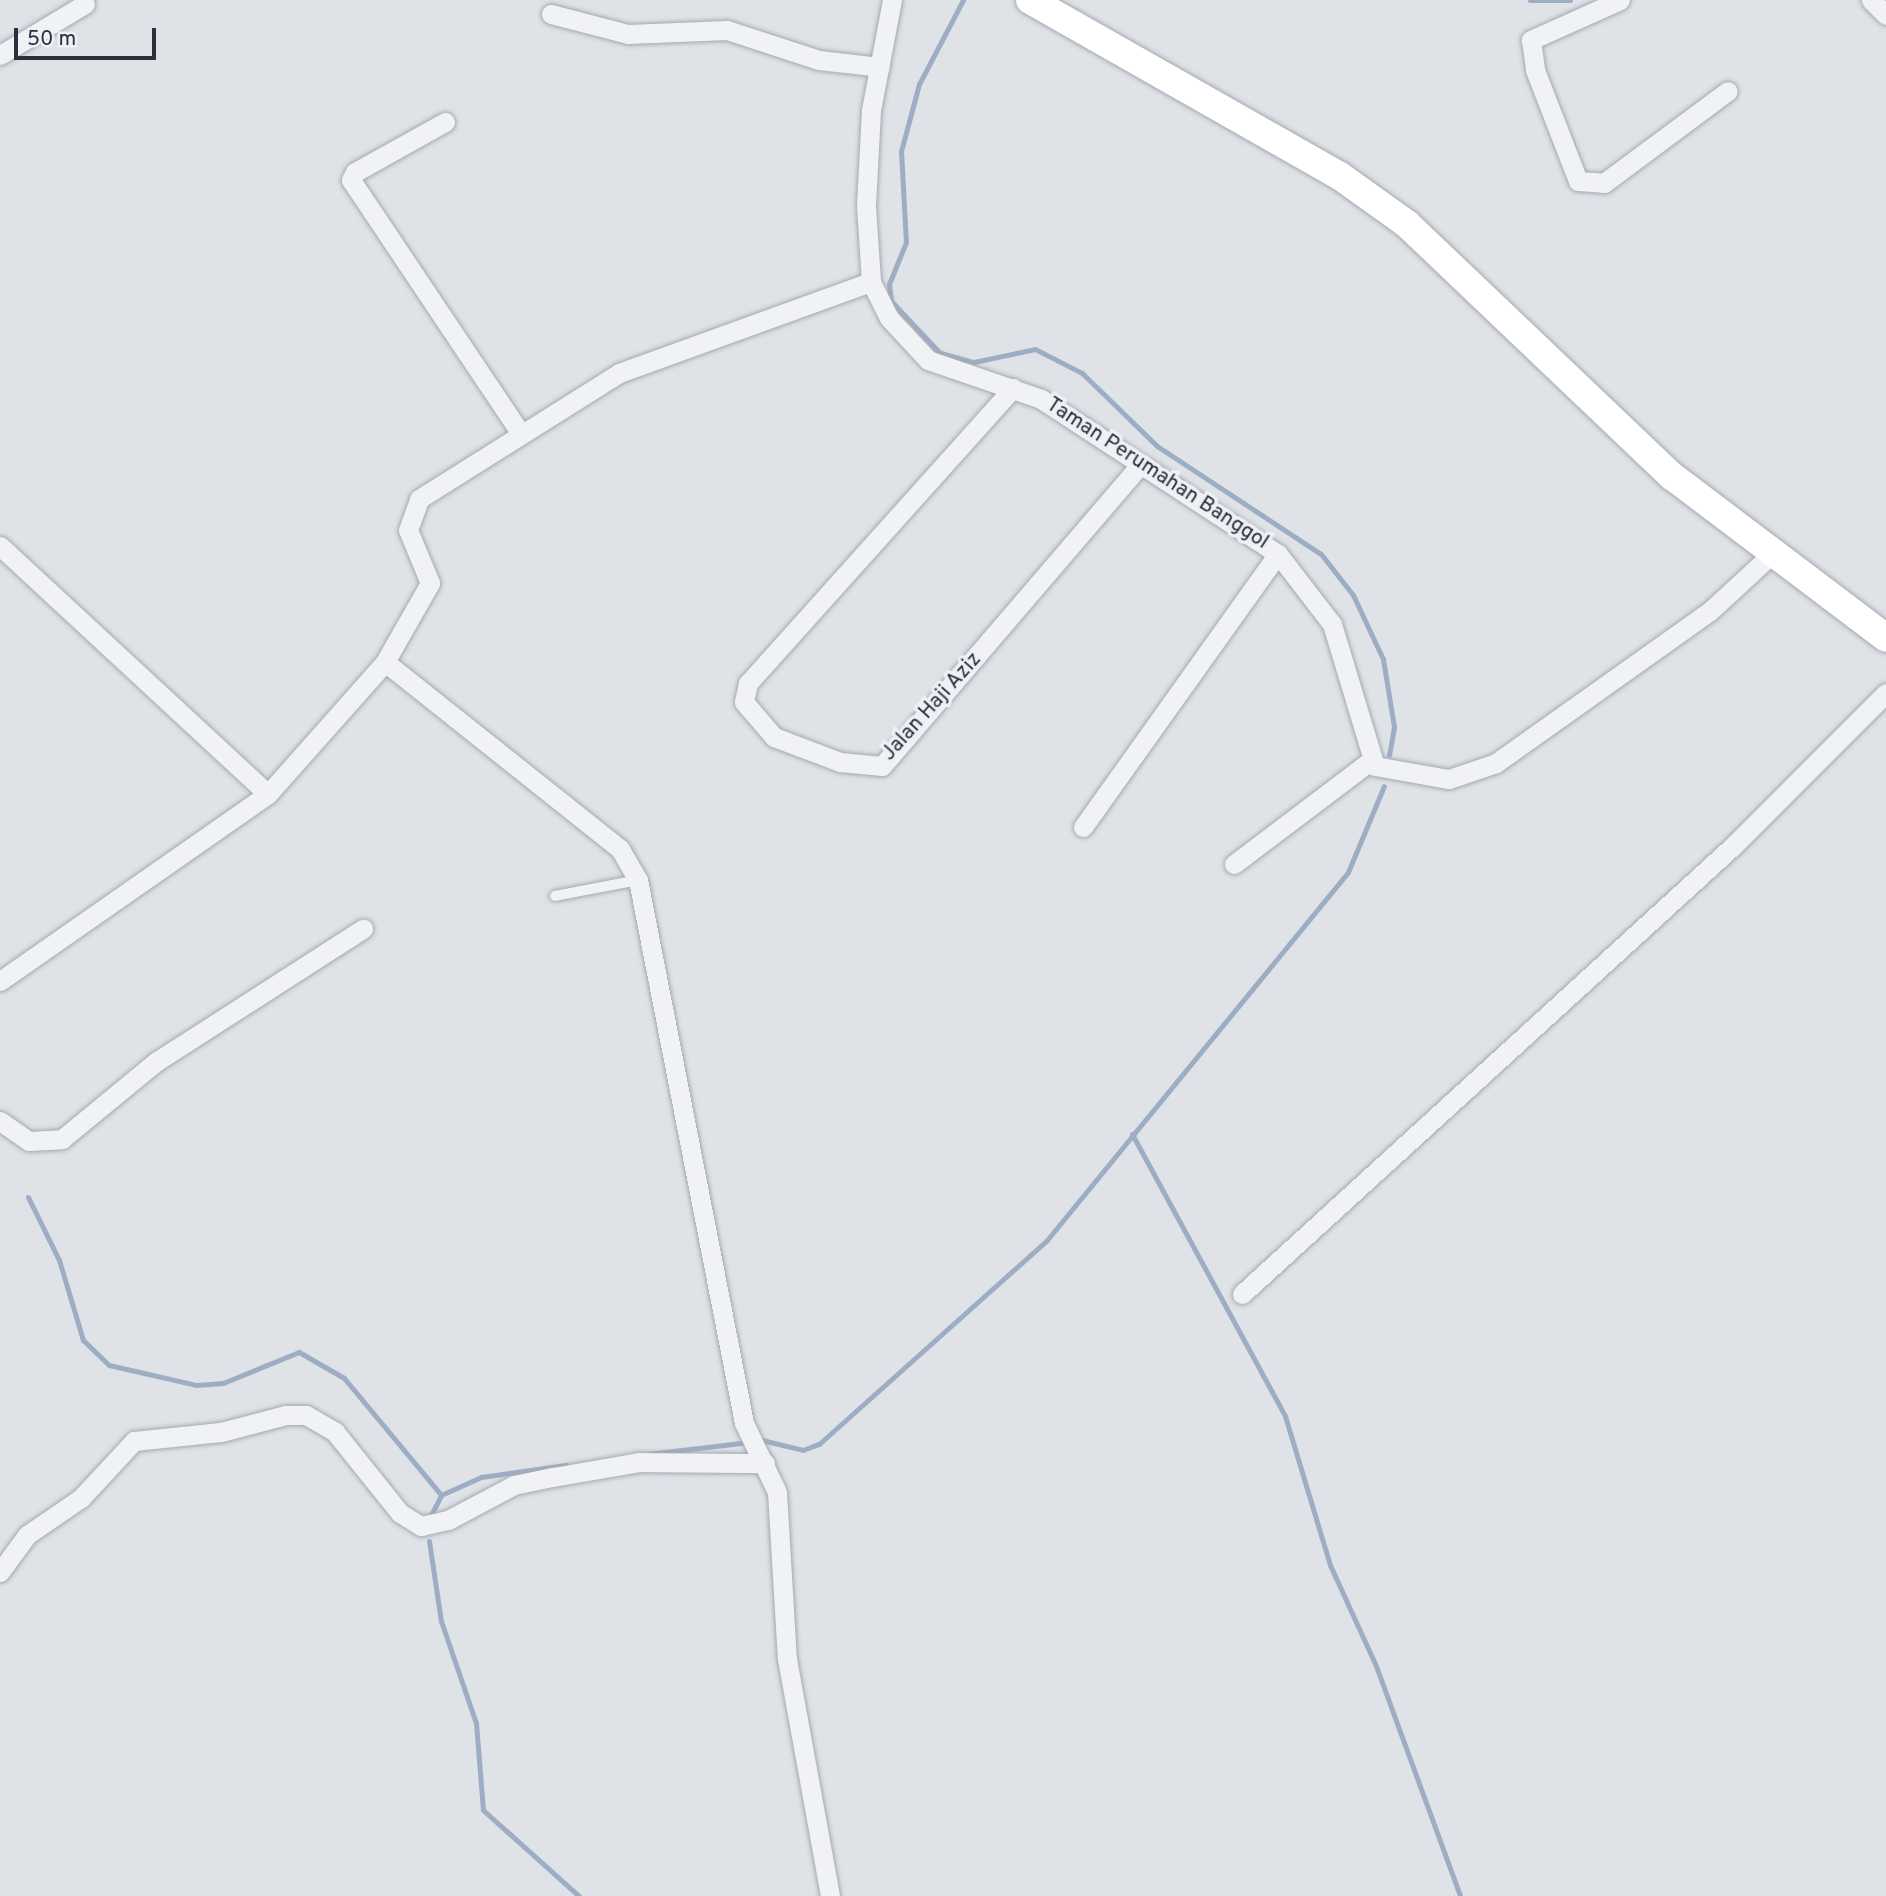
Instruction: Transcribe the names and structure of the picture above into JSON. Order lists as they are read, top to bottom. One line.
{"streets":{"street":["Taman Perumahan Banggol","Jalan Haji Aziz"]},"crossings":[["Taman Perumahan Banggol","Jalan Haji Aziz"]],"scale_bar":"50 m"}
